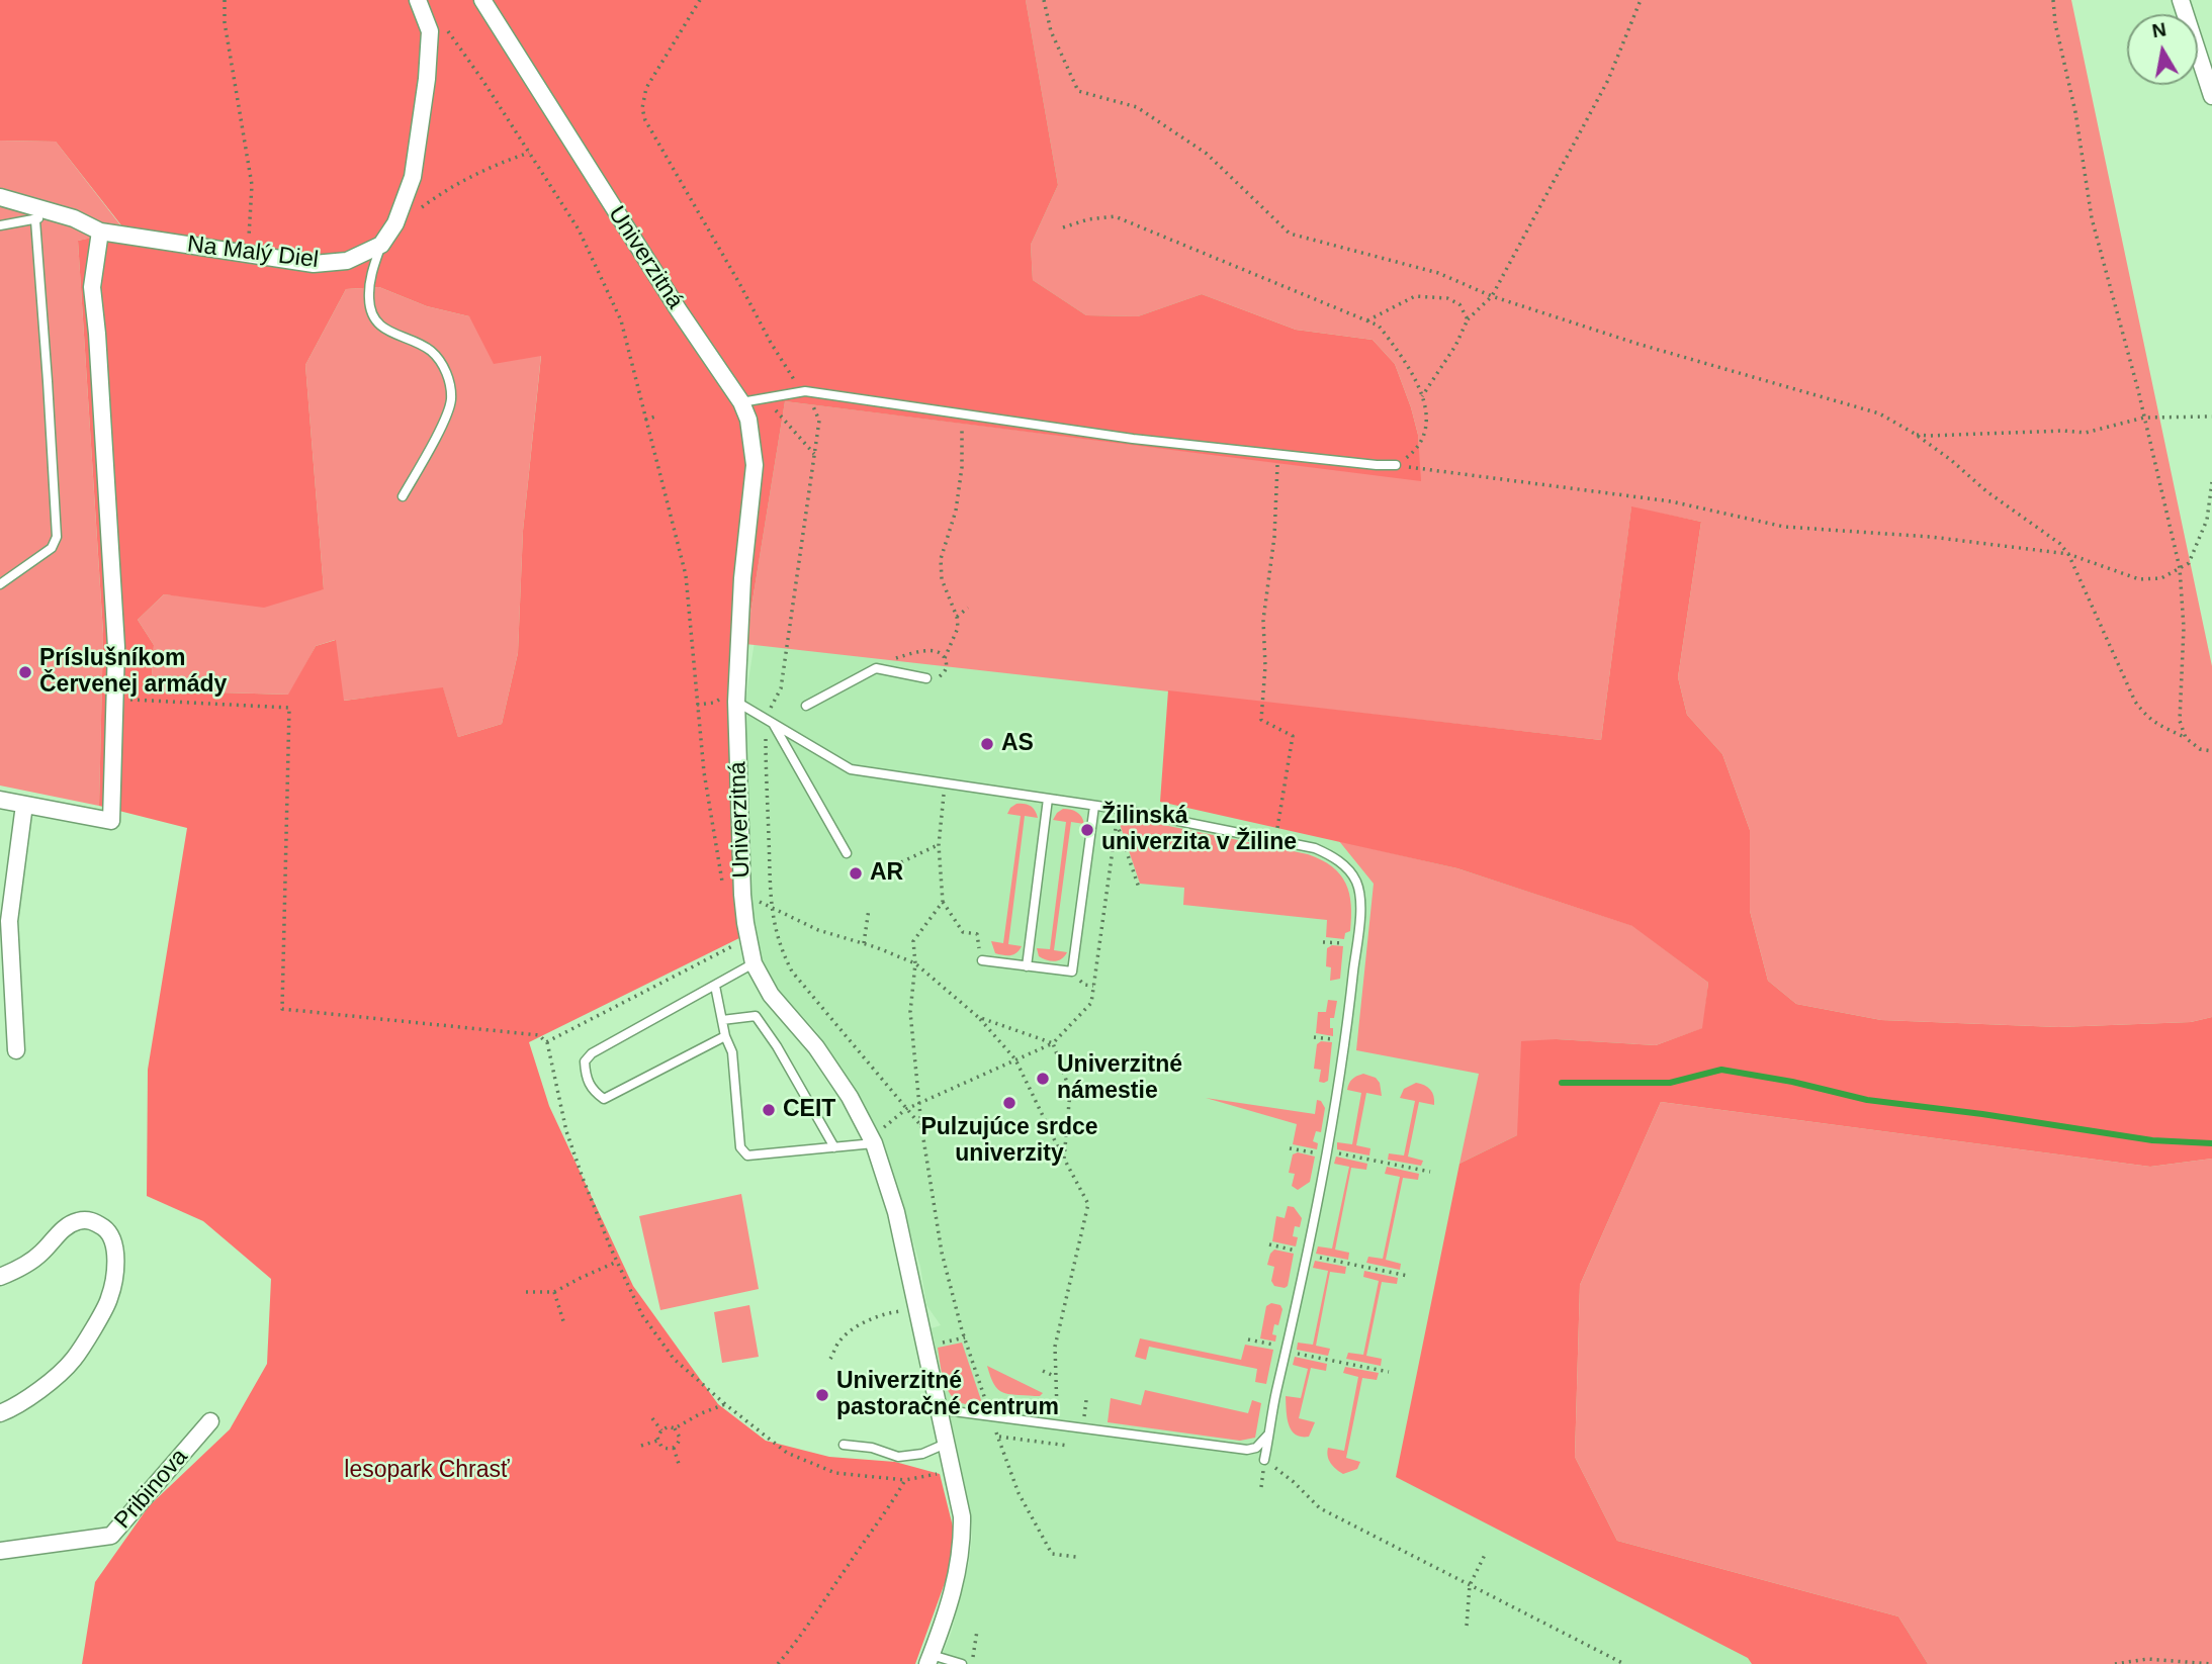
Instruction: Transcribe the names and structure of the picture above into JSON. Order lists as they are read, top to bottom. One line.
{"streets":{"street":["Na Malý Diel","Univerzitná","Pribinova"]},"parks":["lesopark Chrasť"],"places":["Príslušníkom Červenej armády","AS","Žilinská univerzita v Žiline","AR","Univerzitné námestie","Pulzujúce srdce univerzity","CEIT","Univerzitné pastoračné centrum"],"north":"top"}
